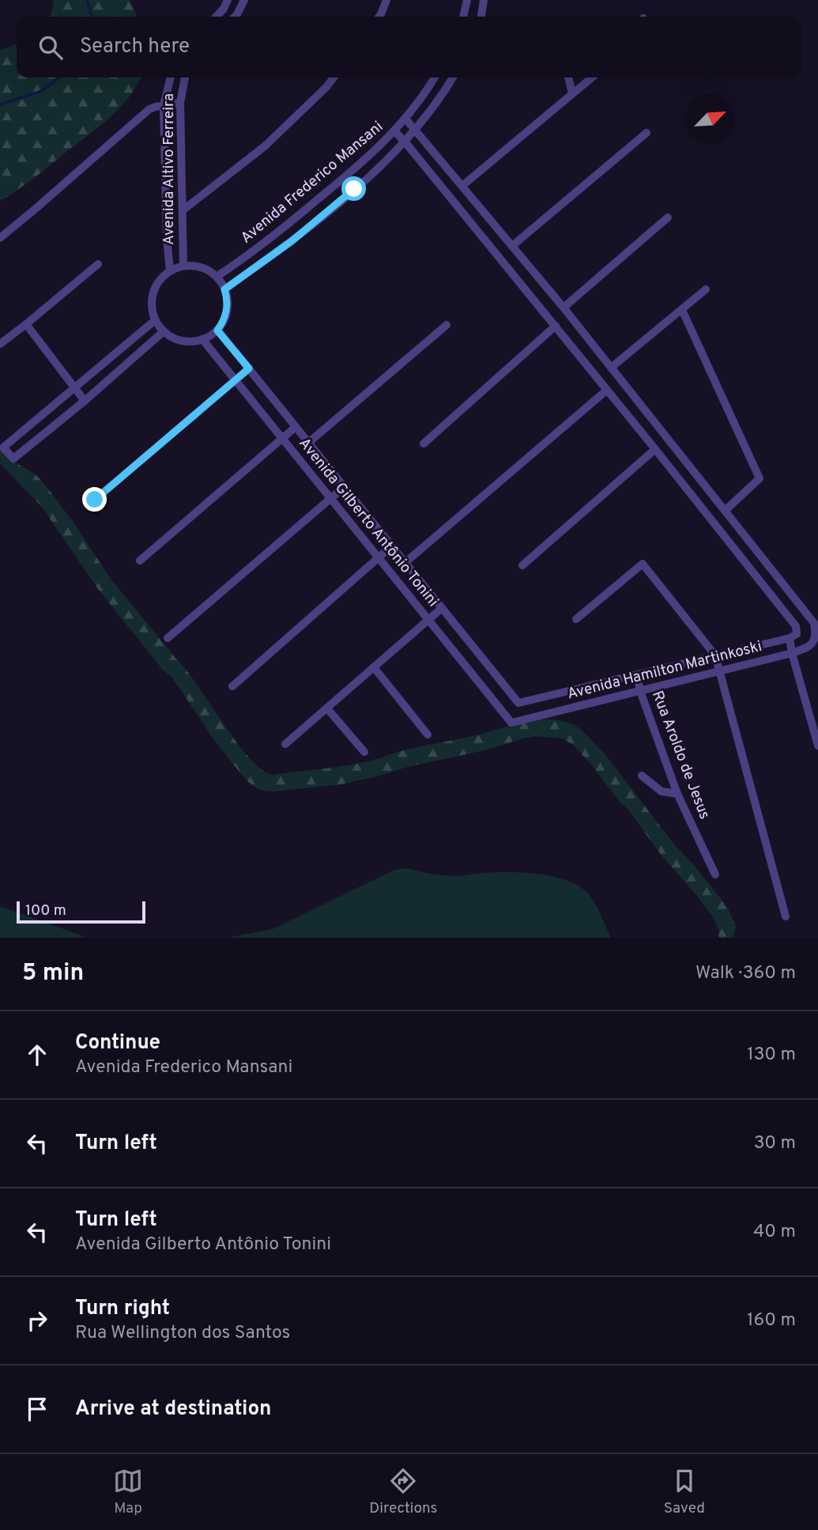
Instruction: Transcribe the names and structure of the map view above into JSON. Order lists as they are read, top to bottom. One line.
{"streets":{"street":["Avenida Altivo Ferreira","Avenida Frederico Mansani","Avenida Gilberto Antônio Tonini","Avenida Hamilton Martinkoski","Rua Aroldo de Jesus"]},"crossings":[["Avenida Altivo Ferreira","Avenida Frederico Mansani"],["Avenida Altivo Ferreira","Avenida Gilberto Antônio Tonini"],["Avenida Frederico Mansani","Avenida Gilberto Antônio Tonini"],["Avenida Gilberto Antônio Tonini","Avenida Hamilton Martinkoski"],["Avenida Hamilton Martinkoski","Rua Aroldo de Jesus"]],"scale_bar":"100 m","north":"top right","page":{"search":"Search here","scale":"100 m","heading":["5 min","Walk · 360 m"],"list":[["Continue","Avenida Frederico Mansani","130 m"],["Turn left","30 m"],["Turn left","Avenida Gilberto Antônio Tonini","40 m"],["Turn right","Rua Wellington dos Santos","160 m"],"Arrive at destination"],"nav":["Map","Directions","Saved"]}}
